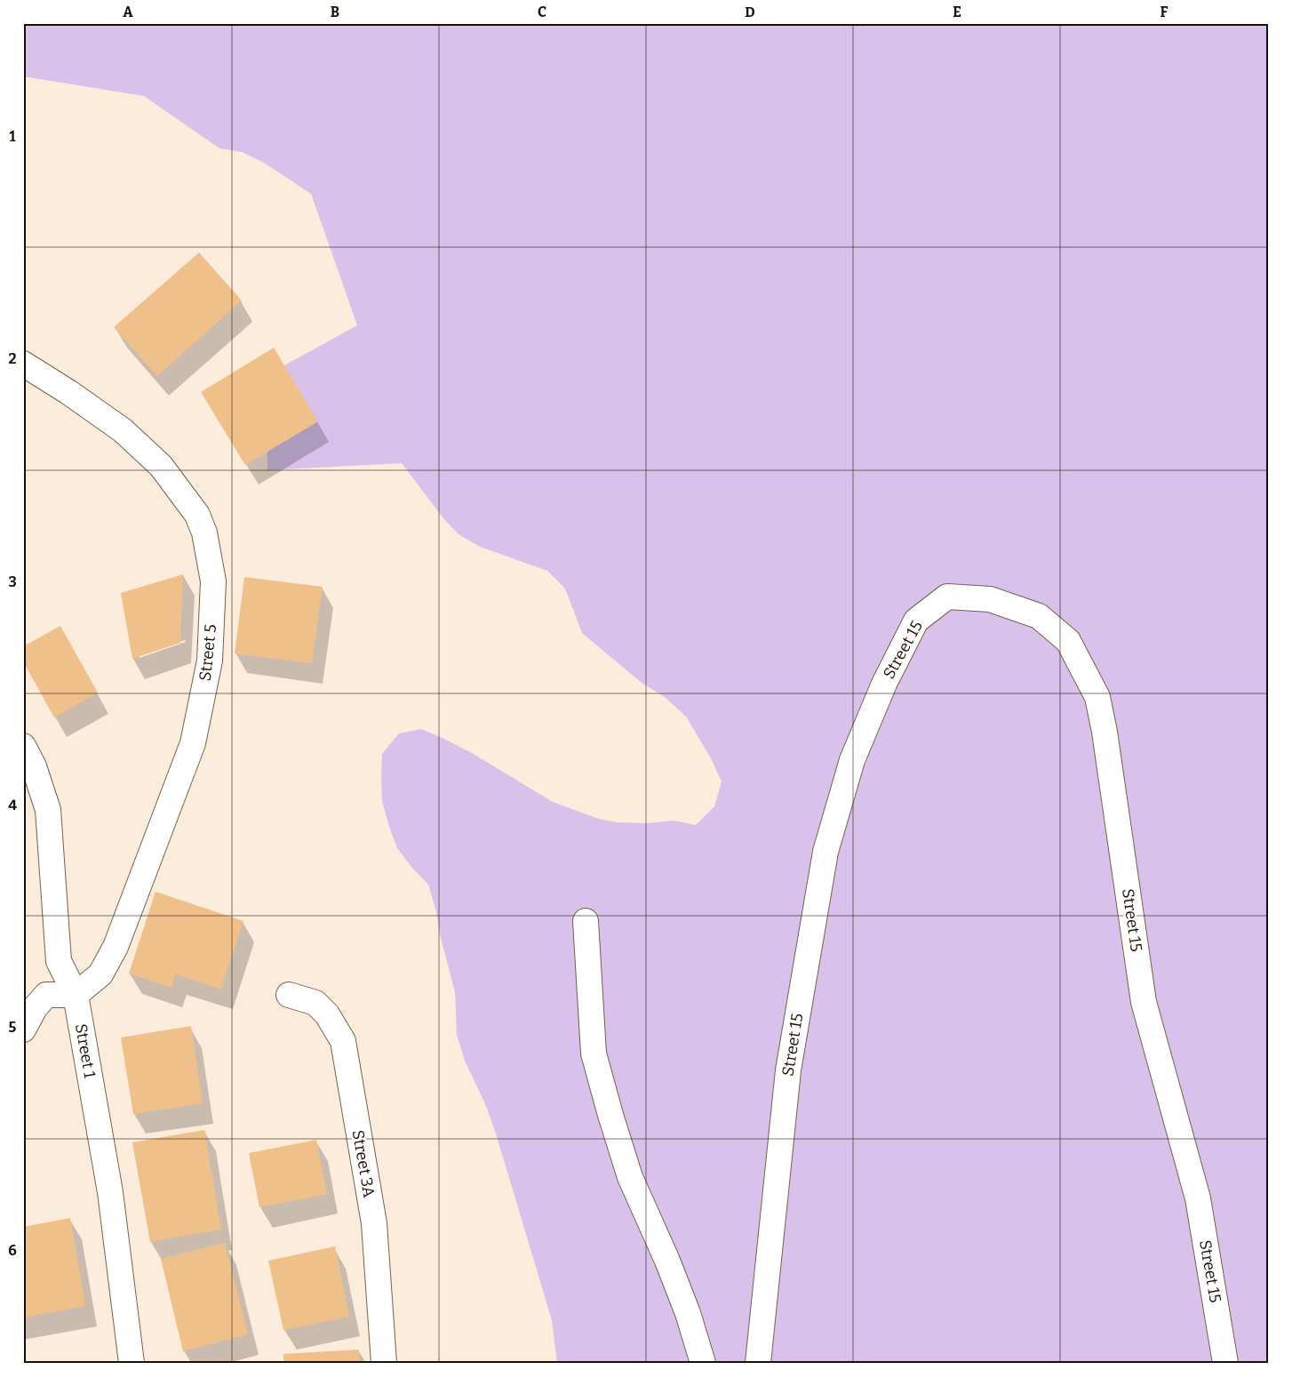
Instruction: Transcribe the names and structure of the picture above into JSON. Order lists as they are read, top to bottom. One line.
{"streets":{"street":["Street 15","Street 5","Street 1","Street 3A"]},"crossings":[["Street 5","Street 1"]],"grid":{"columns":["A","B","C","D","E","F"],"rows":["1","2","3","4","5","6"]}}
